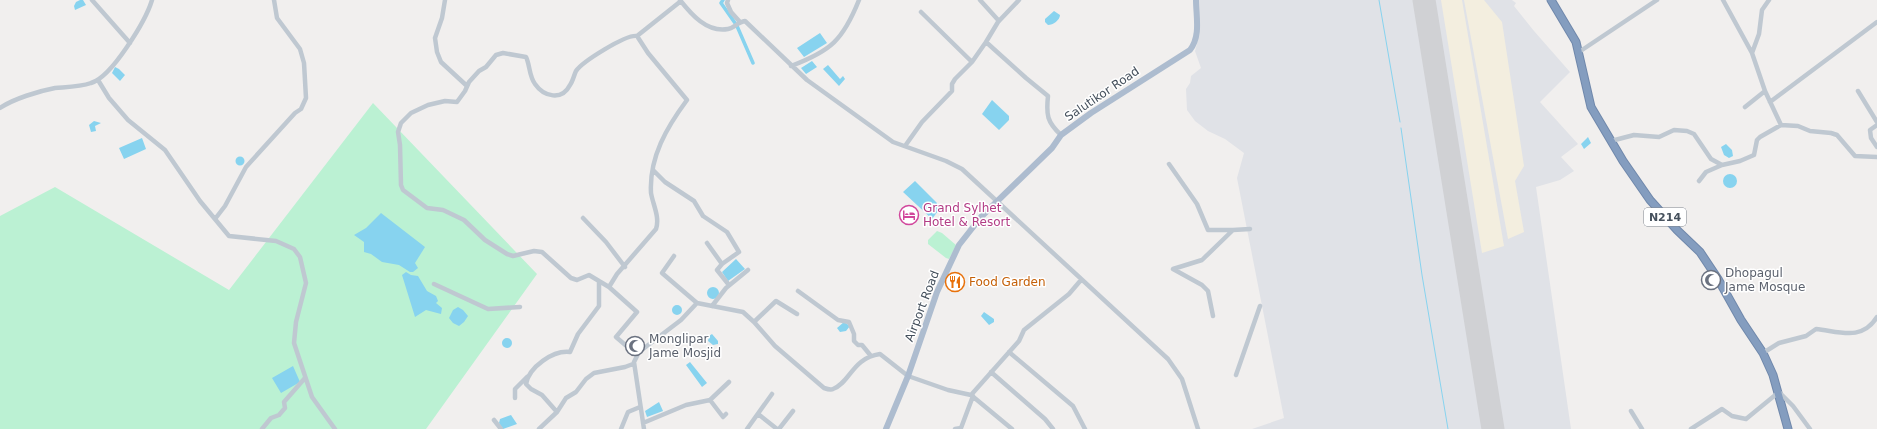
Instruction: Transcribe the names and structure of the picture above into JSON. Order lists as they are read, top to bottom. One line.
{"streets":{"highway":["N214"],"main road":["Salutikor Road","Airport Road"]},"crossings":[["Salutikor Road","Airport Road"]],"places":{"hotel":["Grand Sylhet Hotel & Resort"],"mosque":["Dhopagul Jame Mosque","Monglipar Jame Mosjid"],"restaurant":["Food Garden"]}}
